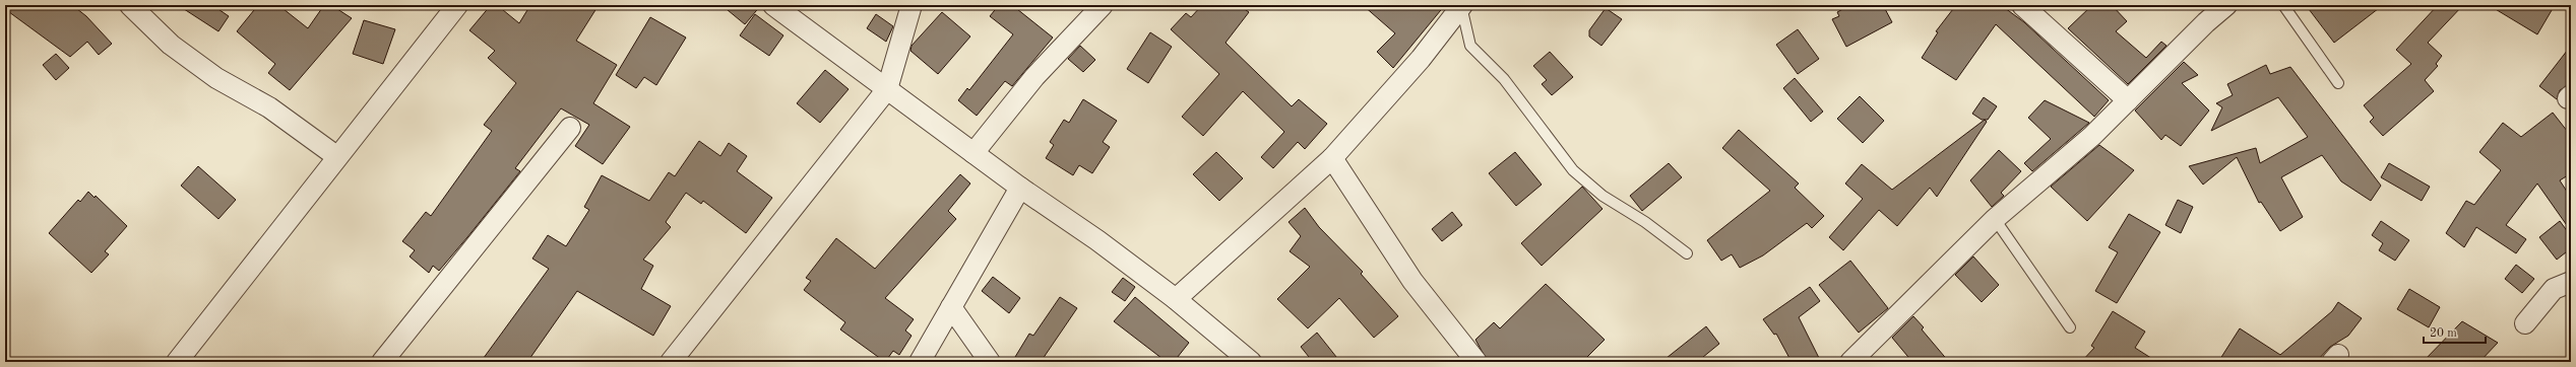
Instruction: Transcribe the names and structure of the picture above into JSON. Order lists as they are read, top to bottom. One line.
{"scale_bar":"20 m"}
